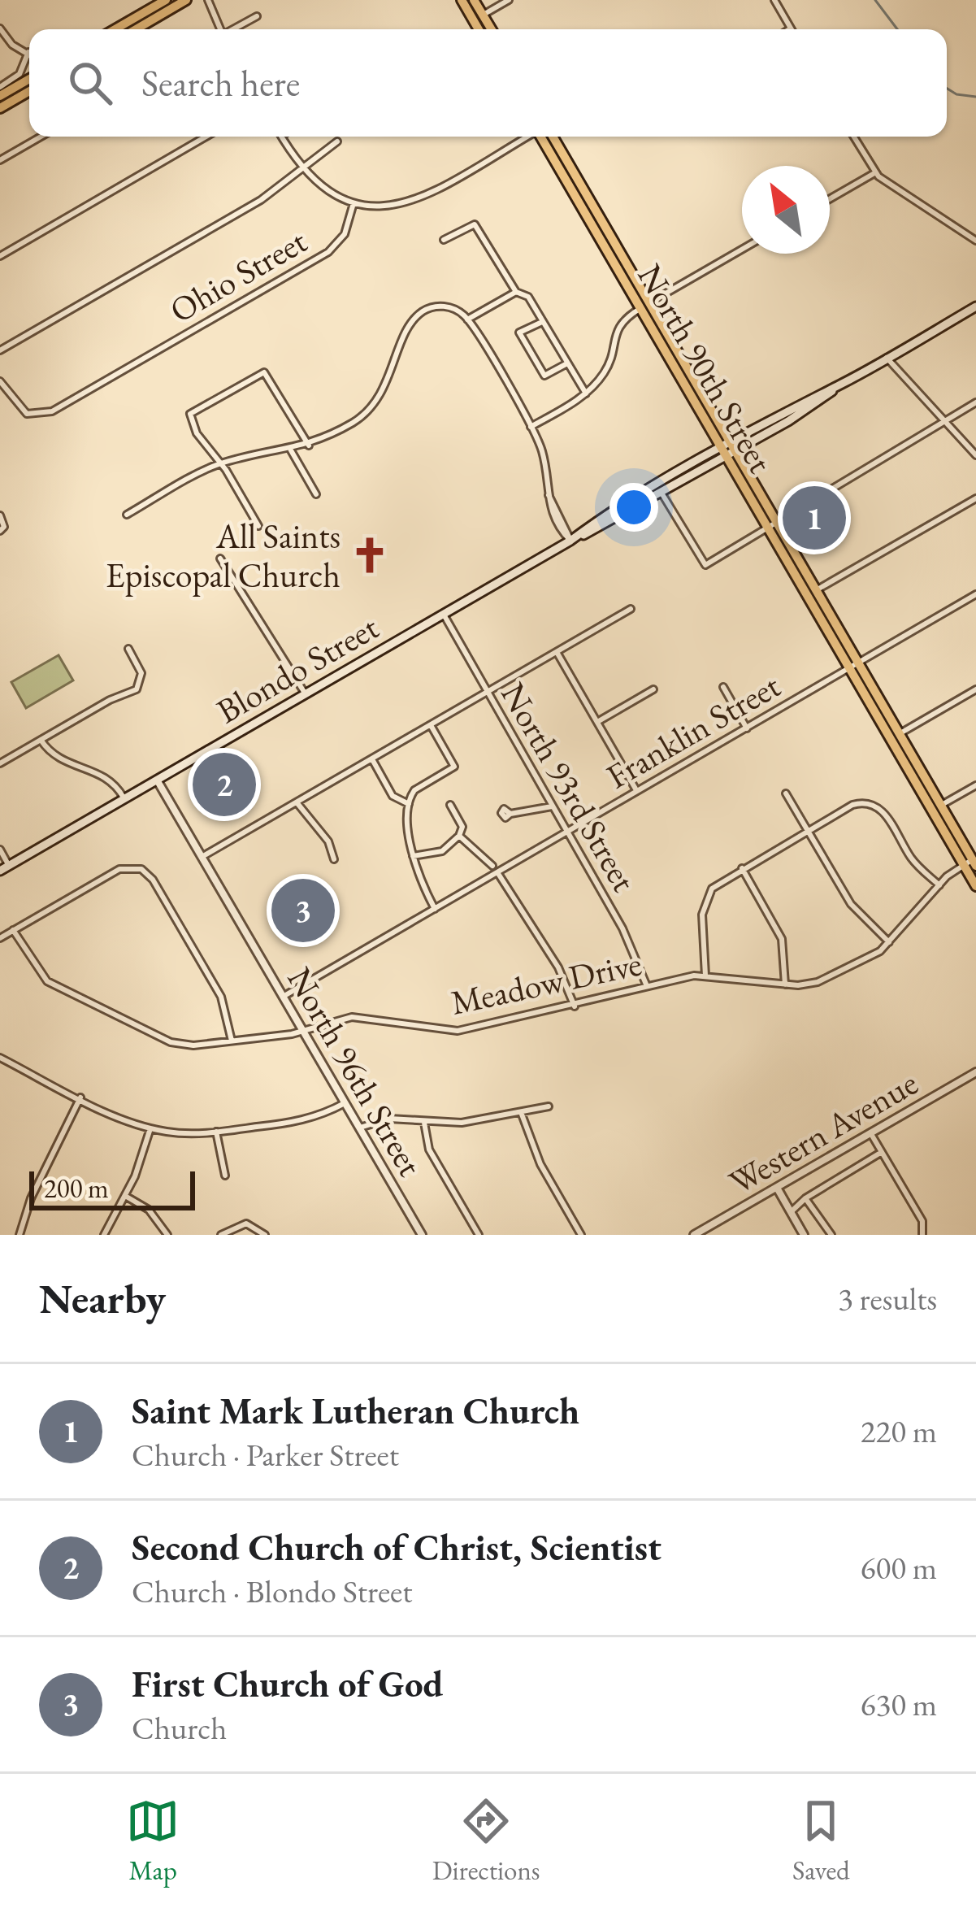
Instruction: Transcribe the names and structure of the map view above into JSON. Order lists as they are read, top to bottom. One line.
{"streets":{"main road":["North 90th Street","Blondo Street"],"street":["Ohio Street","Franklin Street","North 93rd Street","Meadow Drive","North 96th Street","Western Avenue"]},"crossings":[["North 90th Street","Blondo Street"],["North 90th Street","Franklin Street"],["North 90th Street","Meadow Drive"],["Blondo Street","North 93rd Street"],["Blondo Street","North 96th Street"],["Franklin Street","North 93rd Street"],["Franklin Street","North 96th Street"],["North 93rd Street","Meadow Drive"],["Meadow Drive","North 96th Street"]],"places":{"church":["All Saints Episcopal Church"]},"scale_bar":"200 m","north":"top left","page":{"search":"Search here","pins":["1","2","3"],"scale":"200 m","heading":["Nearby","3 results"],"list":[{"mark":"1","name":"Saint Mark Lutheran Church","note":"Church · Parker Street","value":"220 m"},{"mark":"2","name":"Second Church of Christ, Scientist","note":"Church · Blondo Street","value":"600 m"},{"mark":"3","name":"First Church of God","note":"Church","value":"630 m"}],"nav":["Map","Directions","Saved"]}}
